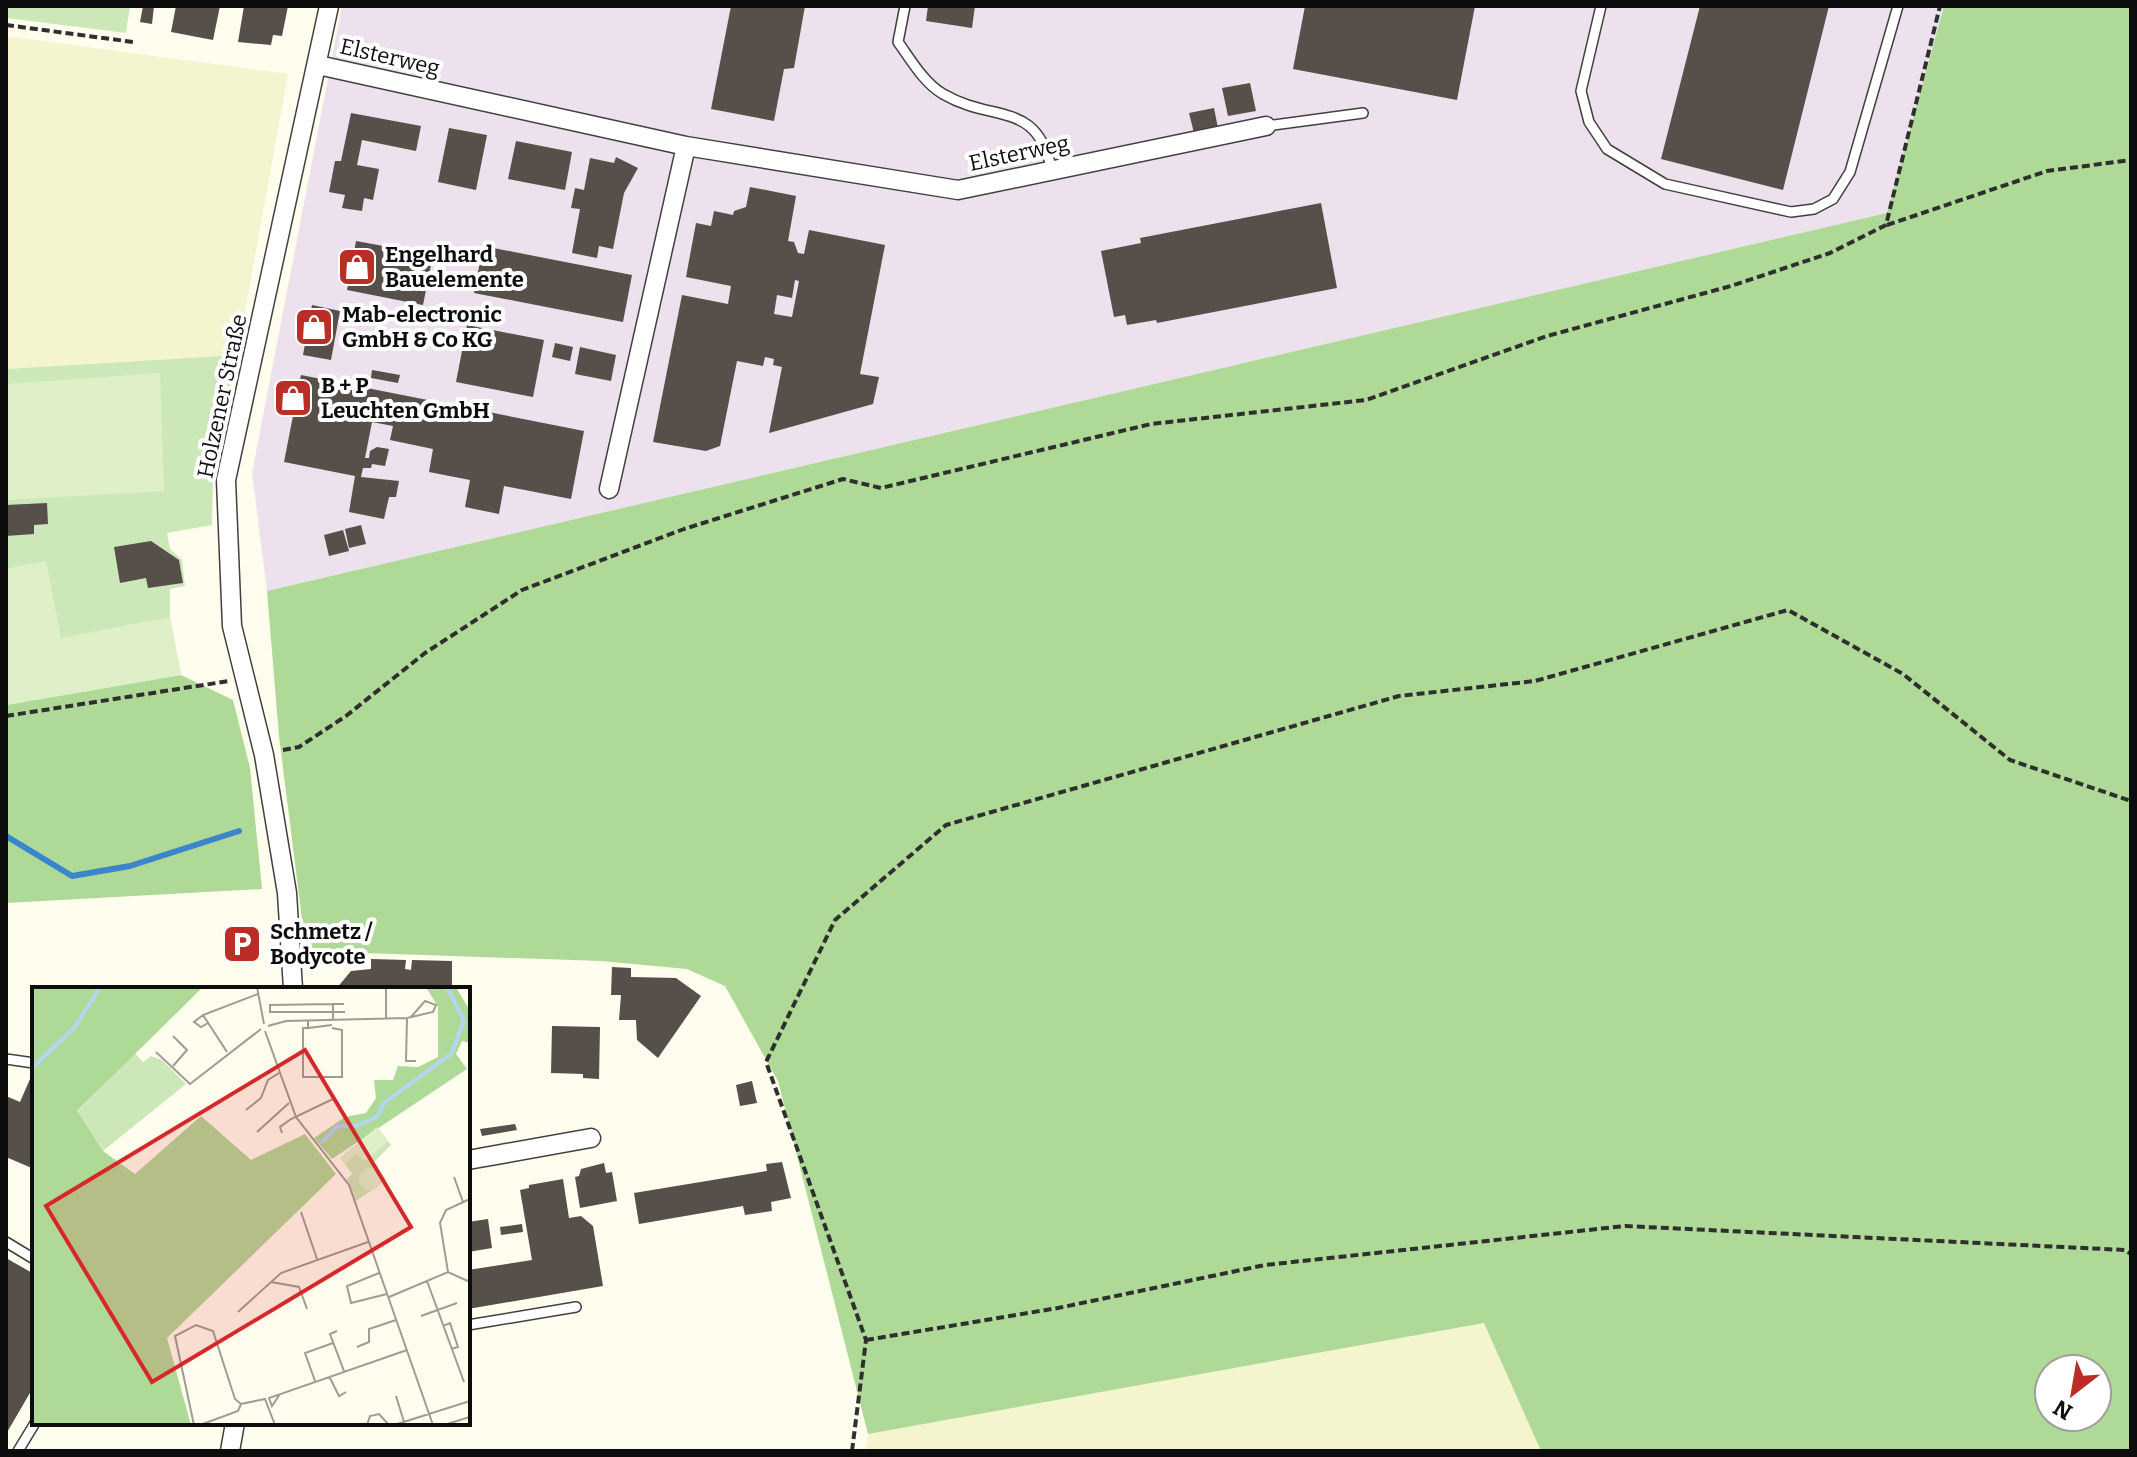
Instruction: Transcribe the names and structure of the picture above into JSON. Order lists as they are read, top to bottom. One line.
{"streets":{"street":["Elsterweg","Holzener Straße"]},"crossings":[["Elsterweg","Holzener Straße"]],"places":{"shop":["Engelhard Bauelemente","Mab-electronic GmbH & Co KG","B + P Leuchten GmbH"],"parking":["Schmetz / Bodycote"]},"north":"bottom left"}
